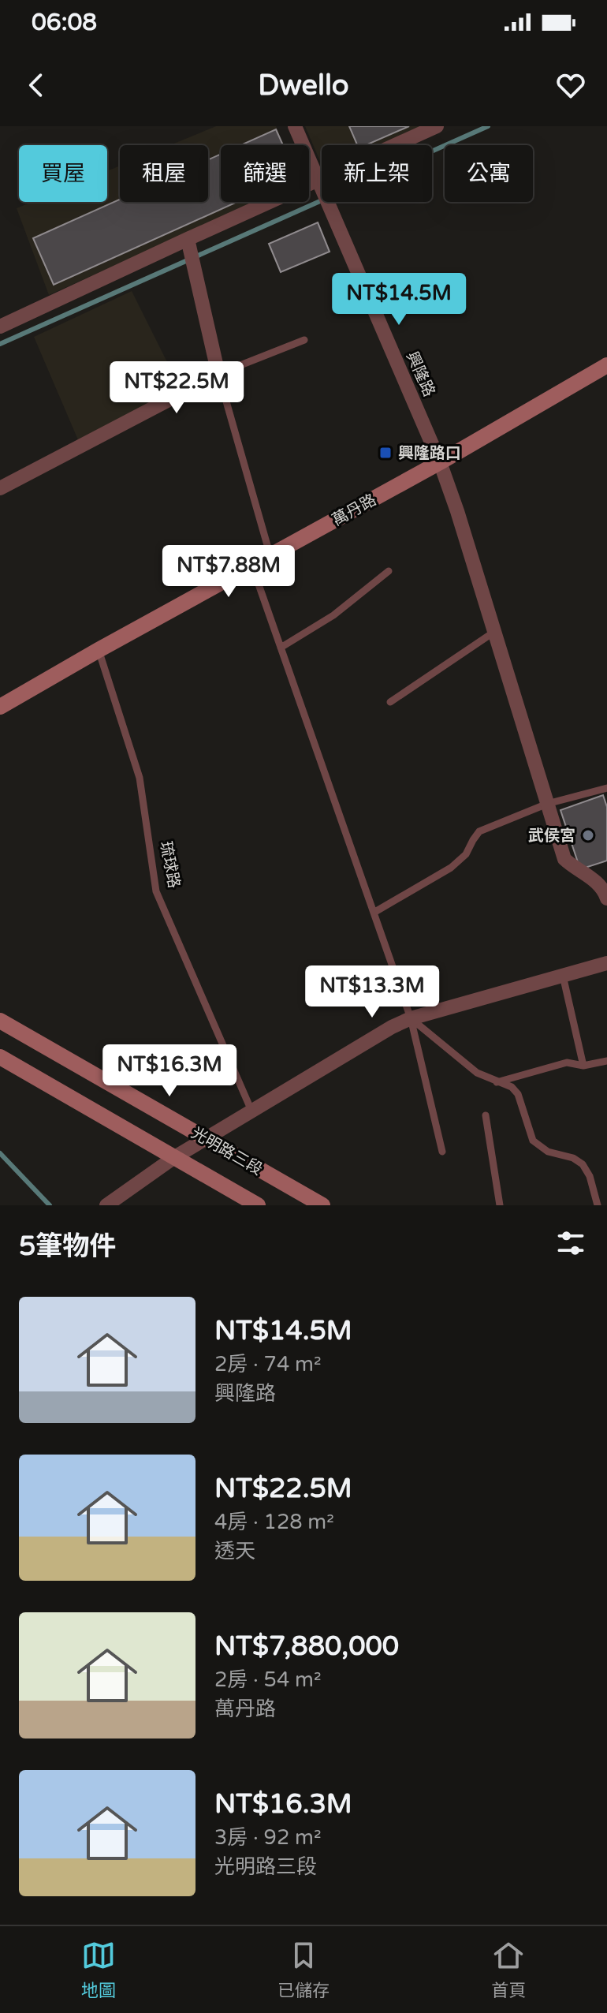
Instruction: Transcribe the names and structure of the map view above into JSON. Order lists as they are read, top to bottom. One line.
{"streets":{"street":["興隆路","萬丹路","光明路三段"],"lane":["琉球路"]},"crossings":[["興隆路","萬丹路"],["萬丹路","琉球路"]],"places":{"transit":["興隆路口"],"other":["武侯宮"]},"page":{"status":"06:08","header":"Dwello","chip":["買屋","租屋","篩選","新上架","公寓"],"price":["NT$14.5M","NT$22.5M","NT$7.88M","NT$13.3M","NT$16.3M"],"heading":"5筆物件","list":[{"name":"NT$14.5M","note":"2房 · 74 m² · 興隆路"},{"name":"NT$22.5M","note":"4房 · 128 m² · 透天"},{"name":"NT$7,880,000","note":"2房 · 54 m² · 萬丹路"},{"name":"NT$16.3M","note":"3房 · 92 m² · 光明路三段"}],"tabs":["地圖","已儲存","首頁"]}}
